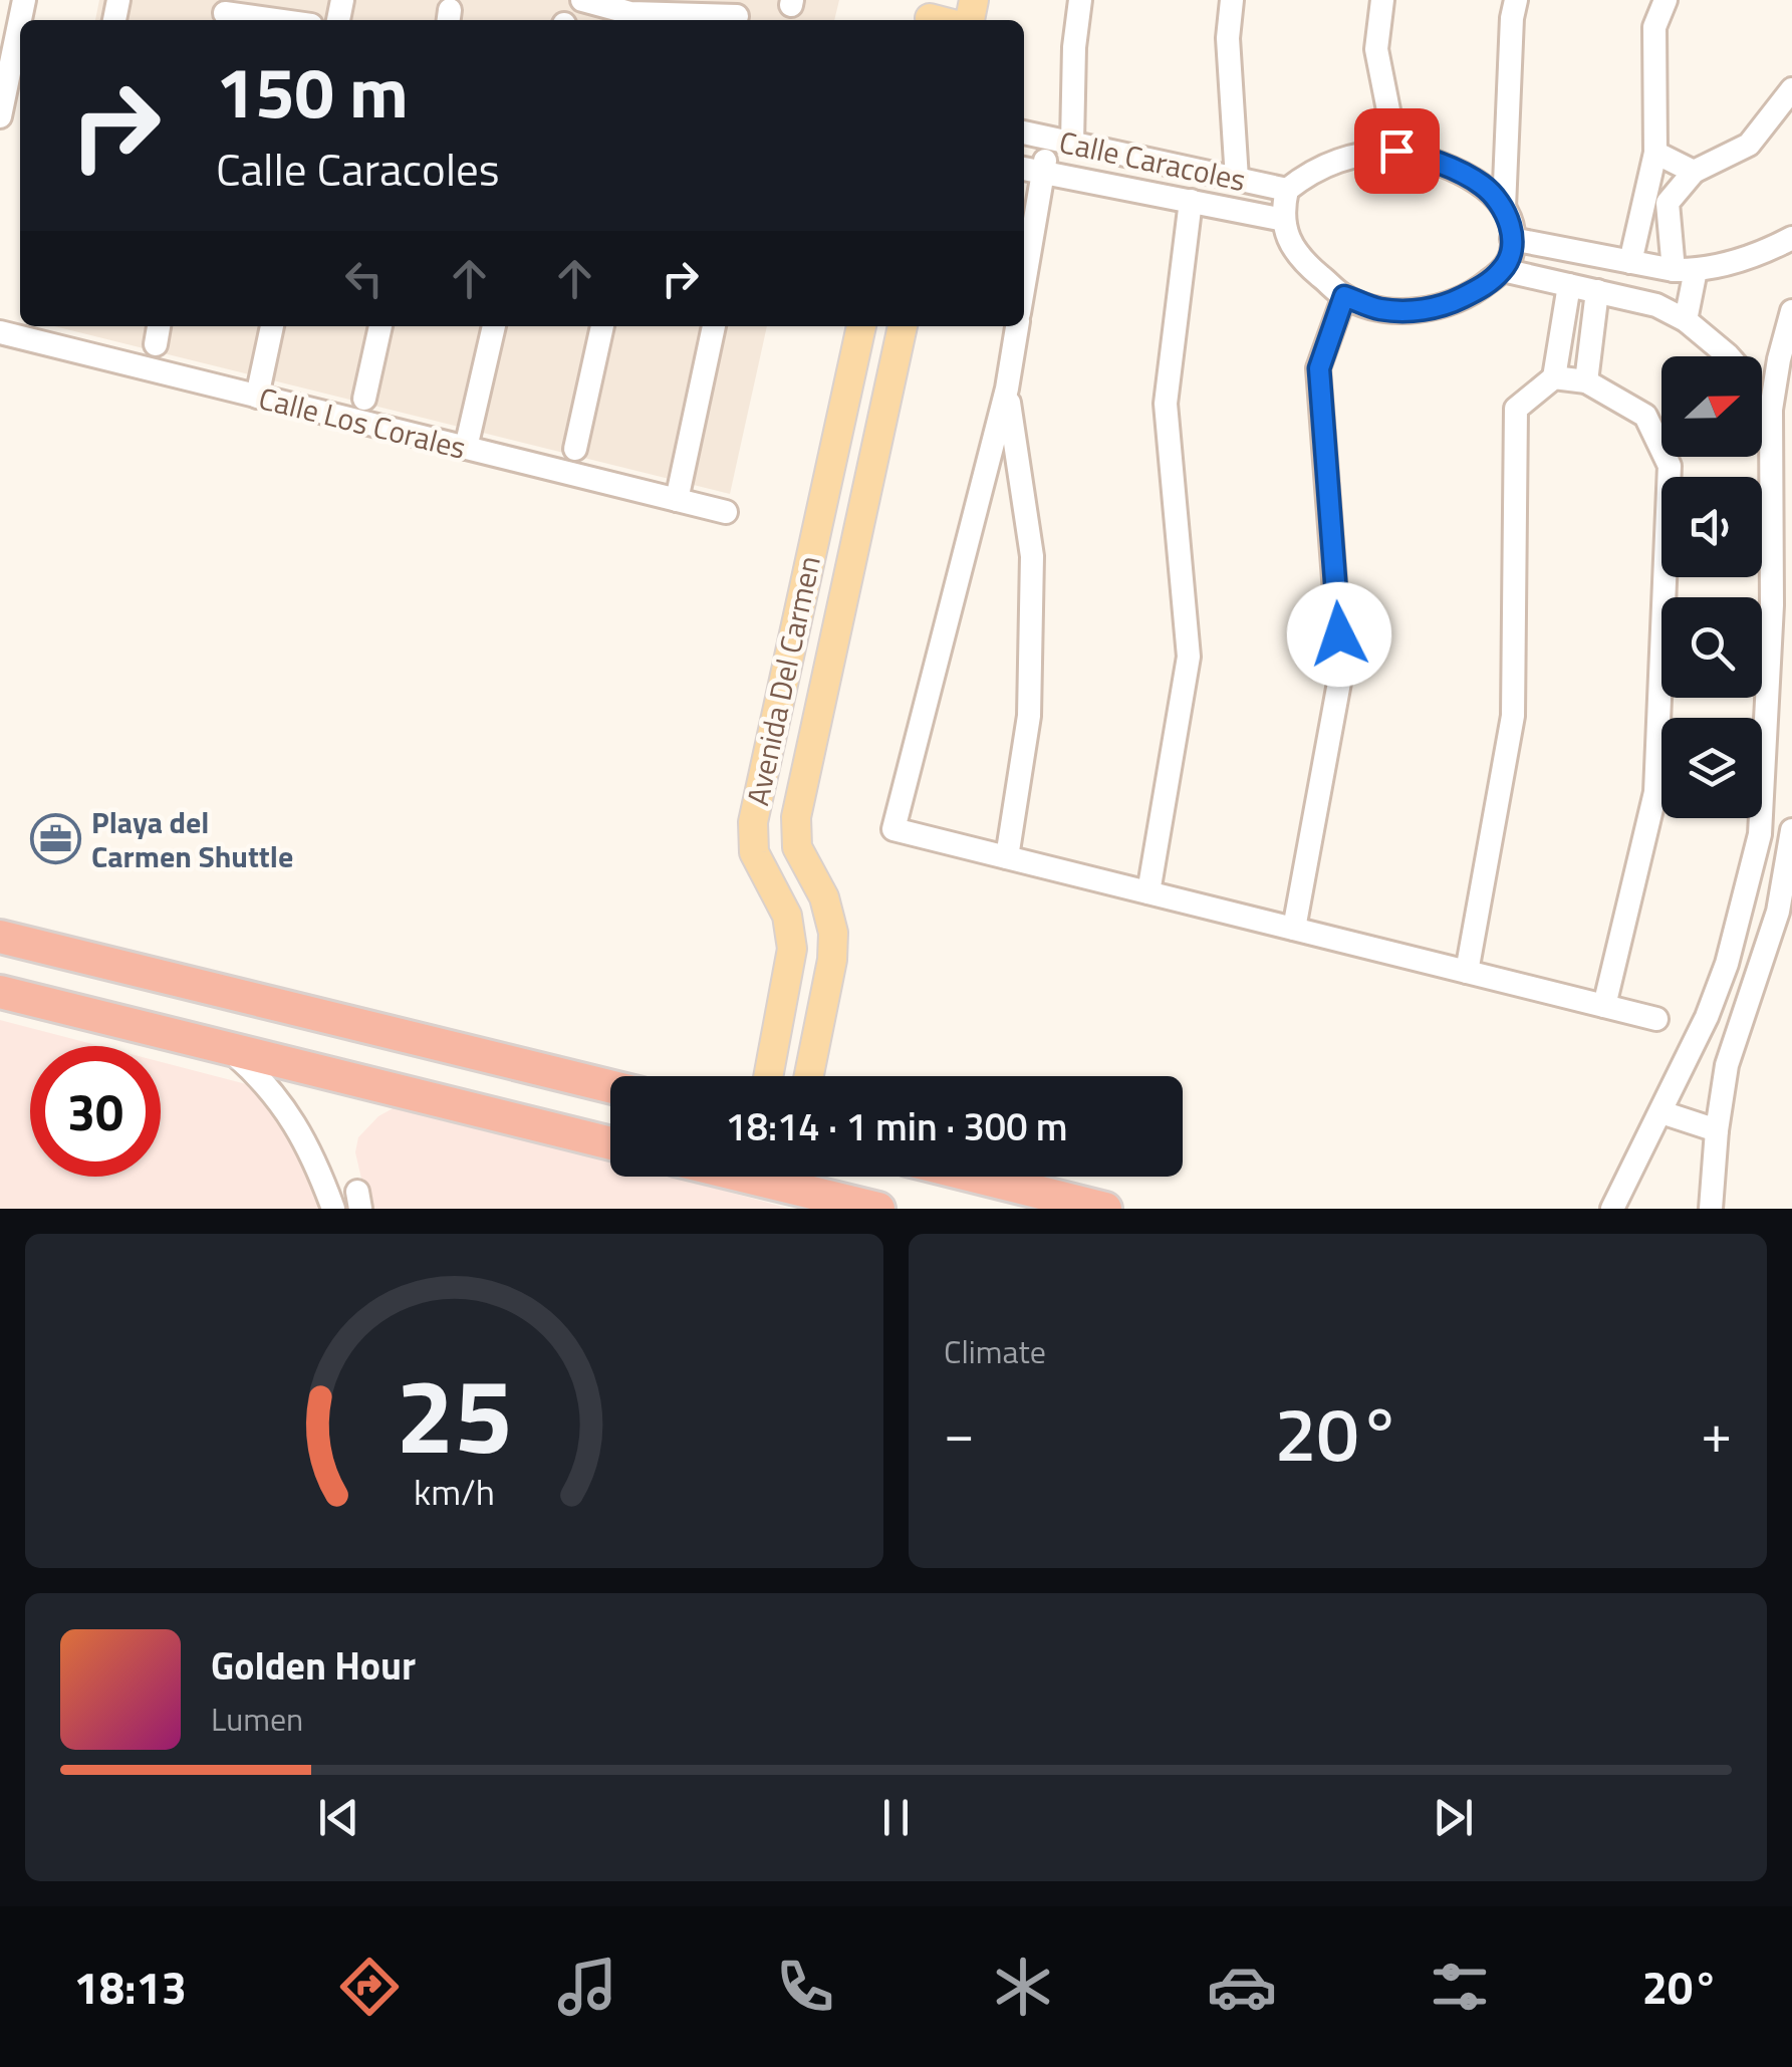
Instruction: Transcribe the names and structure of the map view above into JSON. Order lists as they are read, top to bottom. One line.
{"streets":{"main road":["Avenida Del Carmen"],"street":["Calle Caracoles","Calle Los Corales"]},"places":{"office":["Playa del Carmen Shuttle"]},"north":"right","page":{"turn":["150 m","Calle Caracoles"],"limit":"30","trip":"18:14 · 1 min · 300 m","tile":"Climate","heat":["−","20°","+"],"song":["Golden Hour","Lumen"],"tabs":["18:13","20°"],"gauge":["25","km/h"]}}
